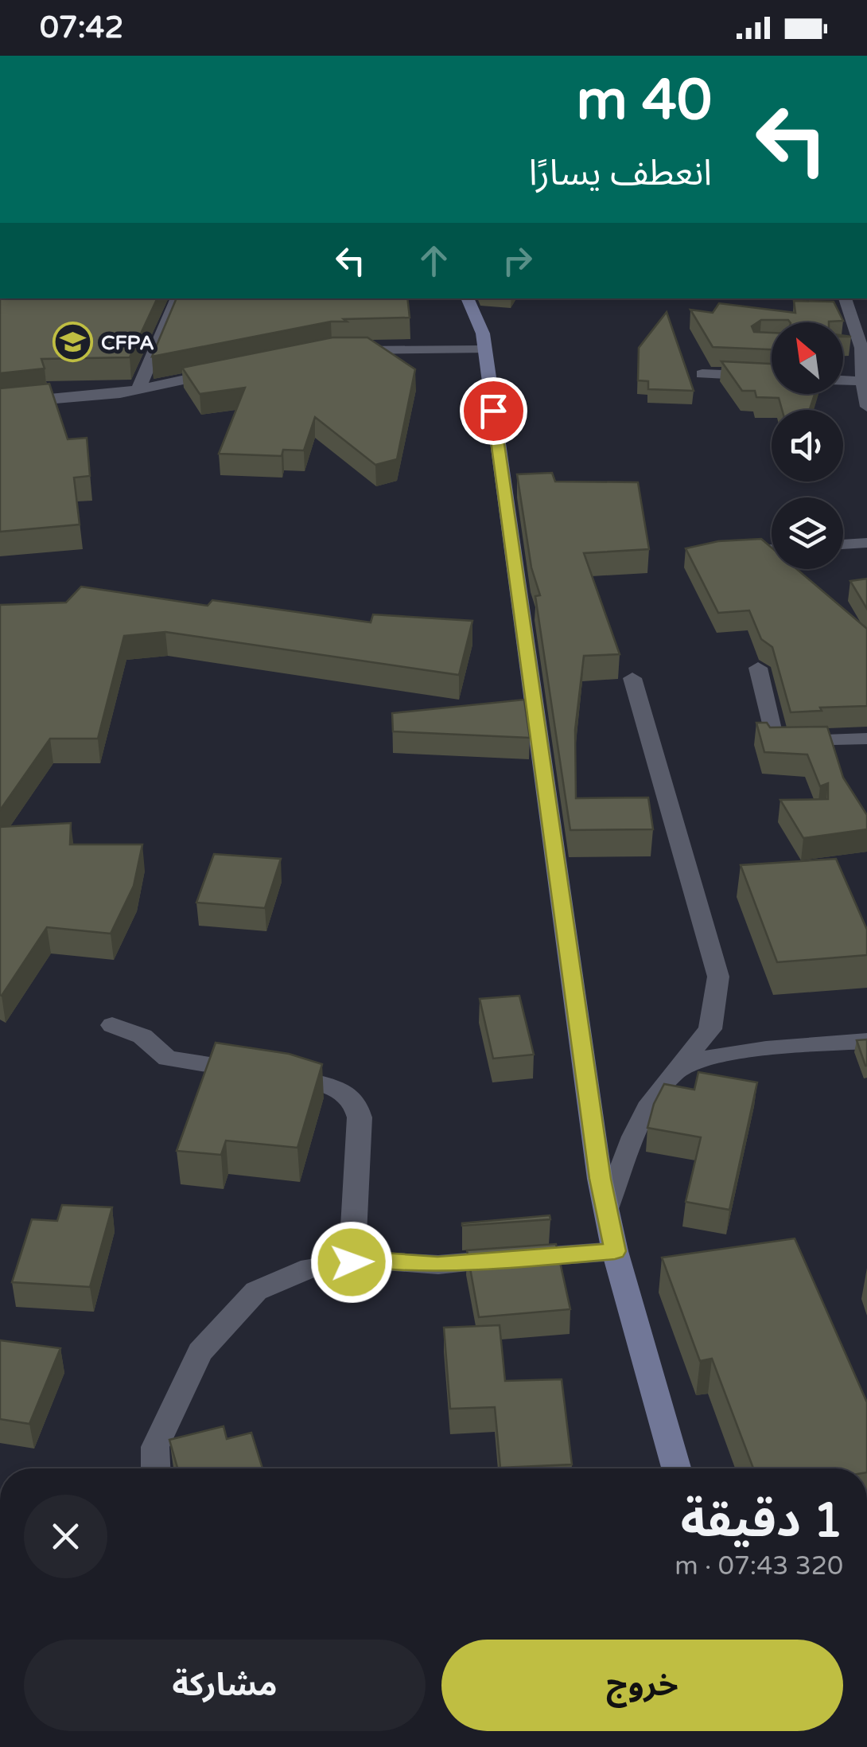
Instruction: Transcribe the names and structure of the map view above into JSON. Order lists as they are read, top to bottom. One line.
{"places":{"school or university":["CFPA"]},"north":"top left","page":{"status":"07:42","turn":["40 m","انعطف يسارًا"],"heading":["1 دقيقة","320 m · 07:43"],"buttons":["خروج","مشاركة"]}}
